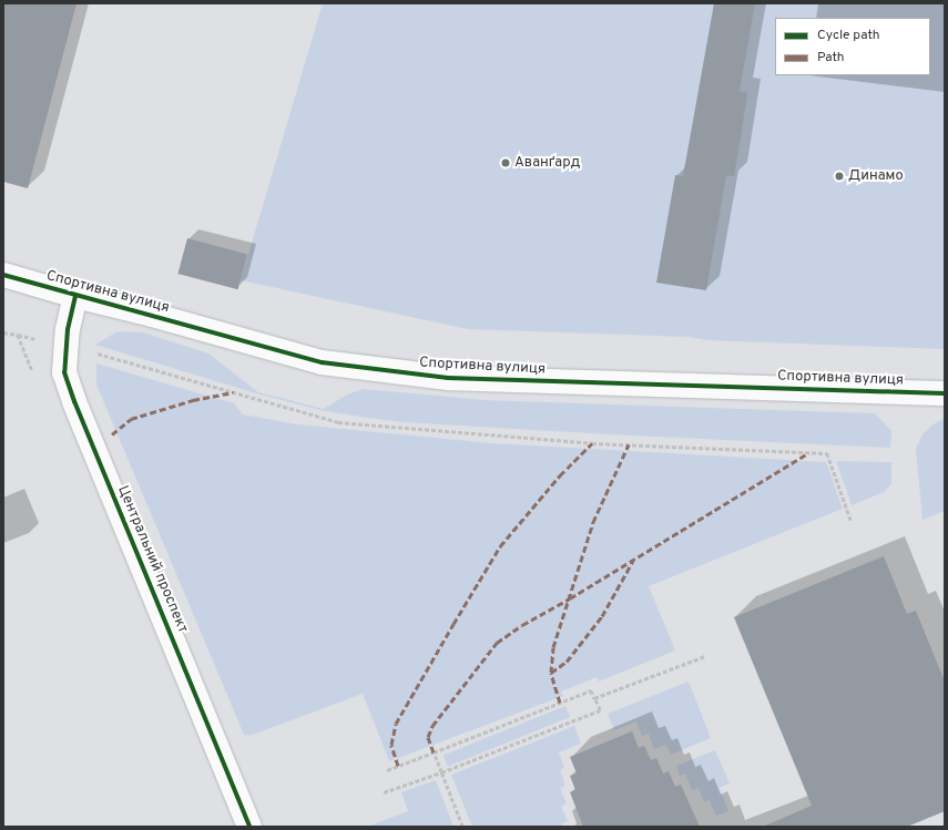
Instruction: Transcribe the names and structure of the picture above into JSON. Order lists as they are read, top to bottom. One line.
{"streets":{"street":["Спортивна вулиця","Центральний проспект"]},"crossings":[["Спортивна вулиця","Центральний проспект"]],"places":["Аванґард","Динамо"],"legend":["Cycle path","Path"]}
